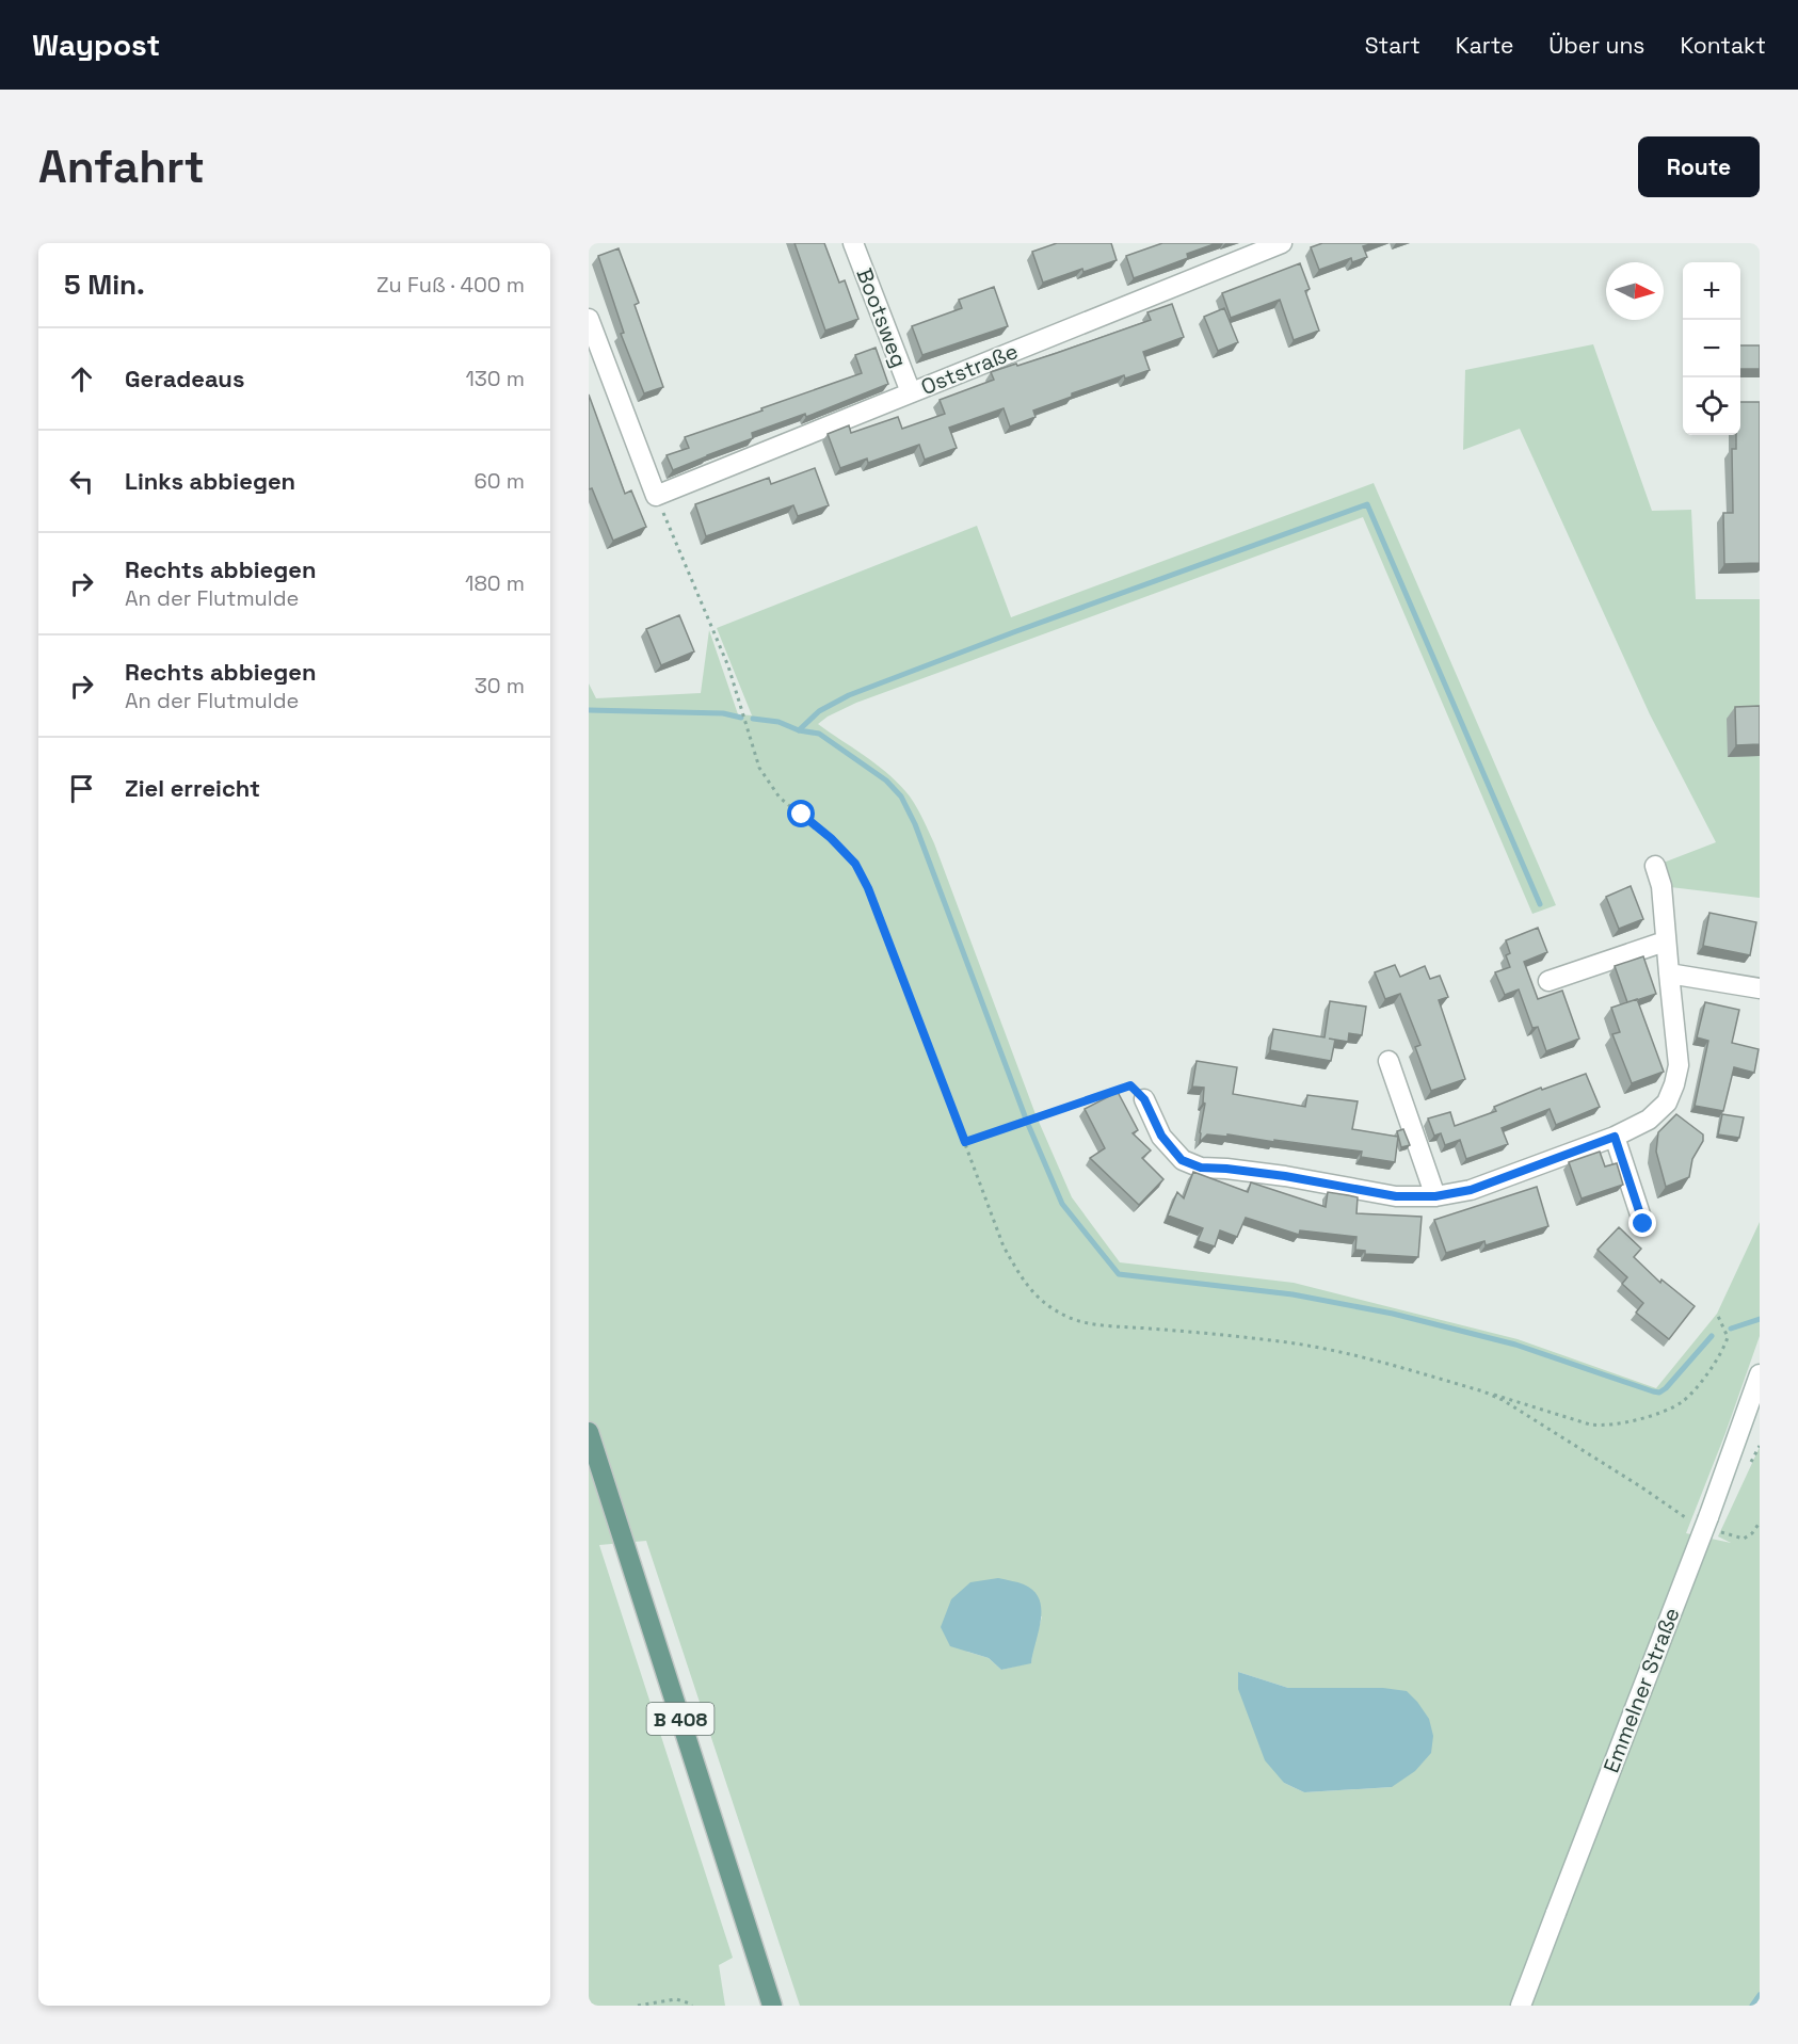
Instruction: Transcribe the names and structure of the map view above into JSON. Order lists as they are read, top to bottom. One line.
{"streets":{"main road":["B 408"],"street":["Bootsweg","Oststraße","Emmelner Straße"]},"crossings":[["Bootsweg","Oststraße"]],"north":"right","page":{"header":"Waypost","nav":["Start","Karte","Über uns","Kontakt"],"buttons":"Route","title":"Anfahrt","heading":["5 Min.","Zu Fuß · 400 m"],"map_buttons":["+","−"],"list":[["Geradeaus","130 m"],["Links abbiegen","60 m"],["Rechts abbiegen","An der Flutmulde","180 m"],["Rechts abbiegen","An der Flutmulde","30 m"],"Ziel erreicht"]}}
